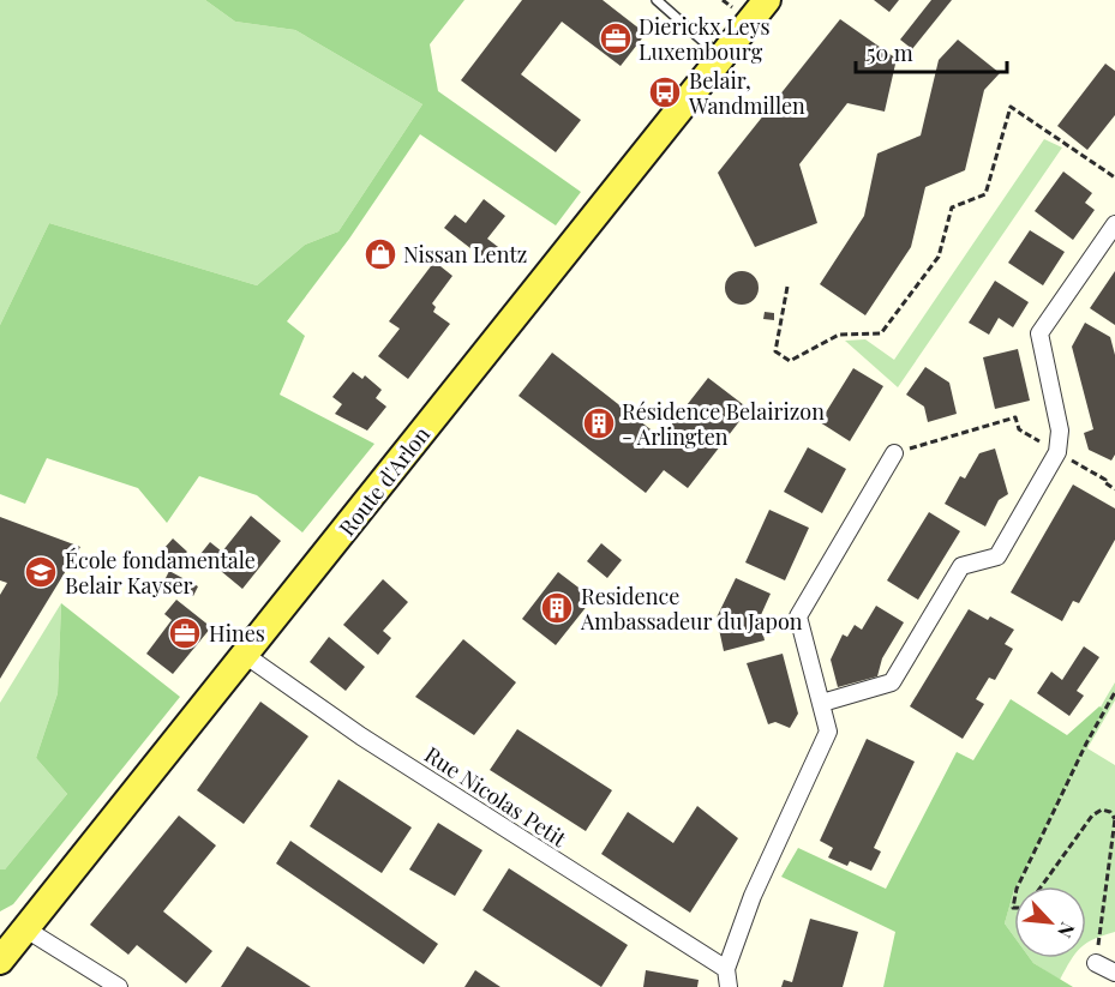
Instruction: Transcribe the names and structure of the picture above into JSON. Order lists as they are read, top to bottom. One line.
{"streets":{"main road":["Route d'Arlon"],"street":["Rue Nicolas Petit"]},"crossings":[["Route d'Arlon","Rue Nicolas Petit"]],"places":{"office":["Dierickx Leys Luxembourg","Hines"],"bus stop":["Belair, Wandmillen"],"shop":["Nissan Lentz"],"building":["Résidence Belairizon - Arlingten","Residence Ambassadeur du Japon"],"school or university":["École fondamentale Belair Kayser"]},"scale_bar":"50 m","north":"bottom right"}
